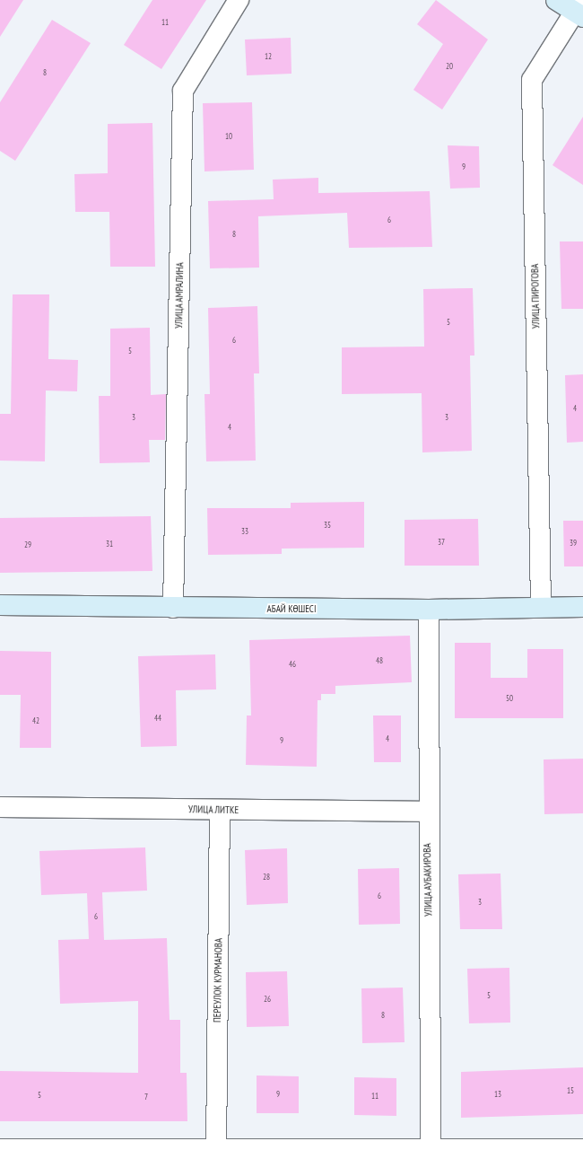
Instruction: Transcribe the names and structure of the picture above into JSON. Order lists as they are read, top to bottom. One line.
{"streets":{"main road":["АБАЙ КӨШЕСІ"],"street":["УЛИЦА АМРАЛИНА","УЛИЦА ПИРОГОВА","УЛИЦА ЛИТКЕ","УЛИЦА АУБАКИРОВА","ПЕРЕУЛОК КУРМАНОВА"]},"crossings":[["УЛИЦА АМРАЛИНА","АБАЙ КӨШЕСІ"],["УЛИЦА ПИРОГОВА","АБАЙ КӨШЕСІ"],["АБАЙ КӨШЕСІ","УЛИЦА АУБАКИРОВА"],["УЛИЦА ЛИТКЕ","УЛИЦА АУБАКИРОВА"],["УЛИЦА ЛИТКЕ","ПЕРЕУЛОК КУРМАНОВА"]],"house_numbers":["11","12","20","8","10","9","6","8","5","6","5","4","3","3","4","35","33","37","39","31","29","48","46","50","44","42","4","9","28","6","3","6","5","26","8","15","9","13","5","11","7"]}
